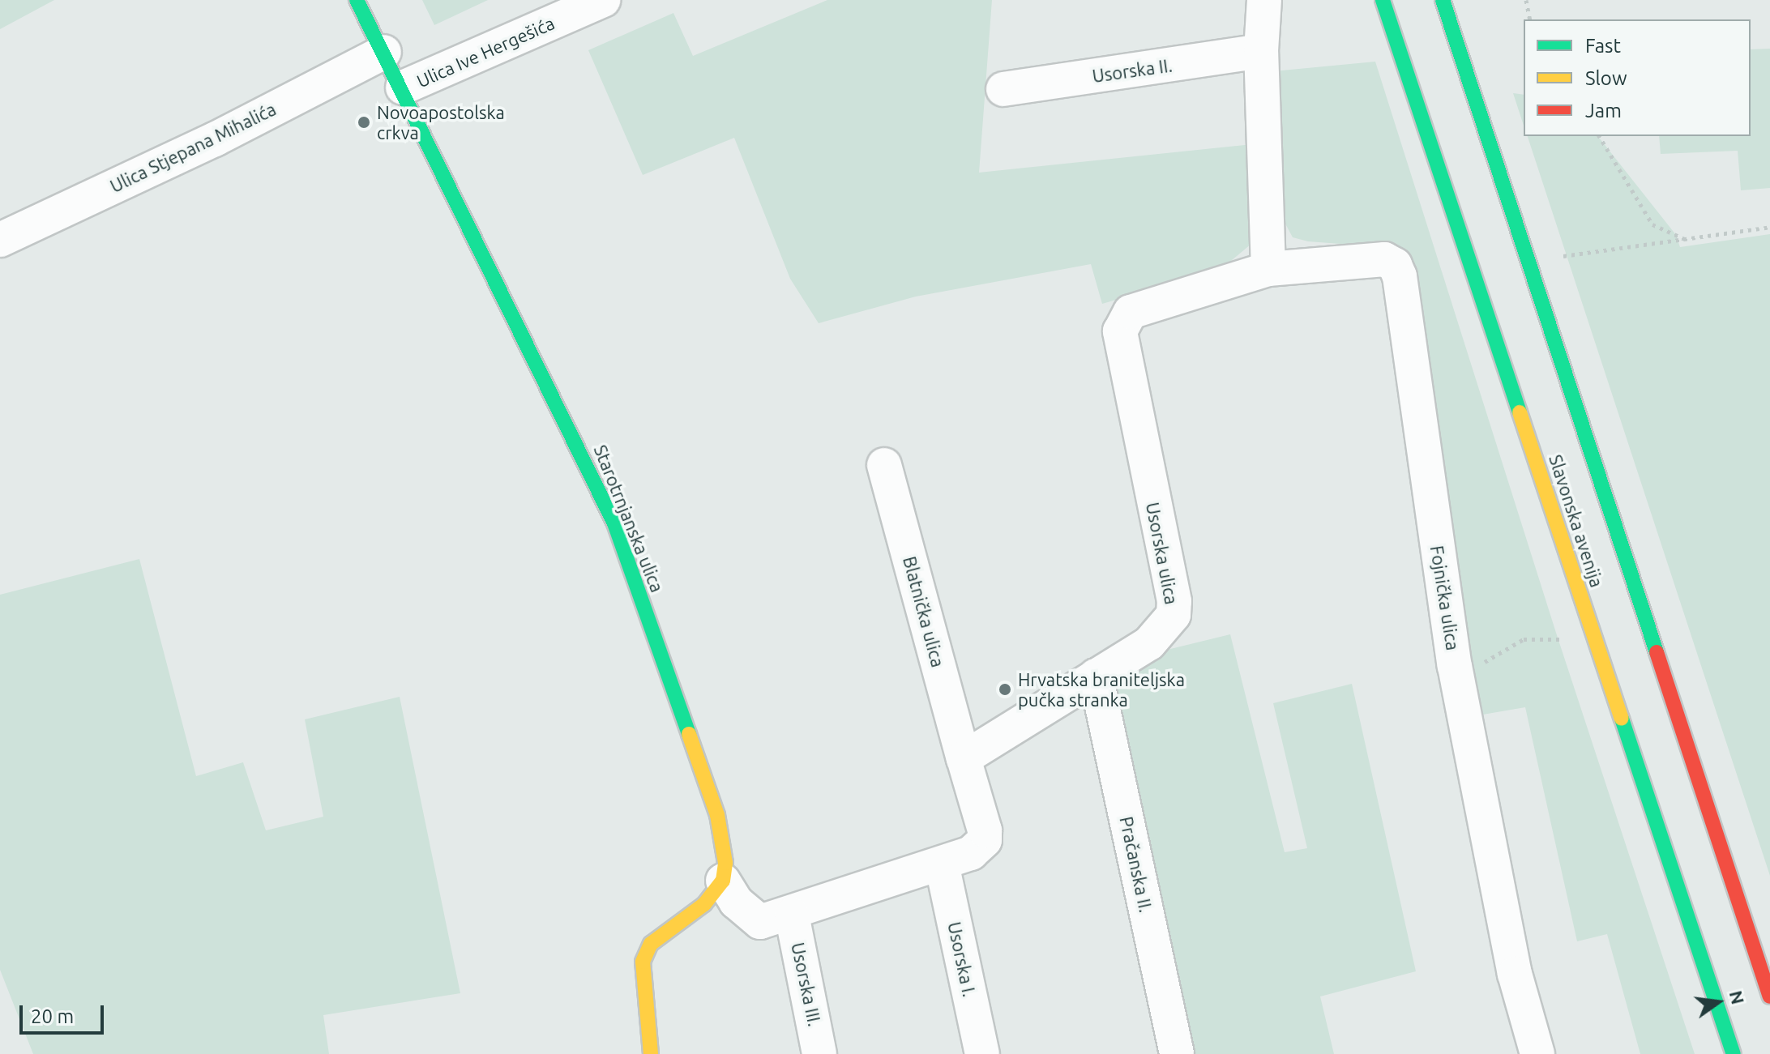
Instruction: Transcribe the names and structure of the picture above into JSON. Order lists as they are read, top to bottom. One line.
{"streets":{"main road":["Starotrnjanska ulica","Slavonska avenija"],"street":["Ulica Ive Hergešića","Usorska II.","Ulica Stjepana Mihalića","Usorska ulica","Fojnička ulica","Blatnička ulica","Pračanska II.","Usorska I.","Usorska III."]},"crossings":[["Ulica Ive Hergešića","Starotrnjanska ulica"],["Ulica Stjepana Mihalića","Starotrnjanska ulica"],["Usorska ulica","Fojnička ulica"],["Usorska ulica","Blatnička ulica"],["Usorska ulica","Pračanska II."]],"places":["Novoapostolska crkva","Hrvatska braniteljska pučka stranka"],"legend":["Fast","Slow","Jam"],"scale_bar":"20 m","north":"right"}
